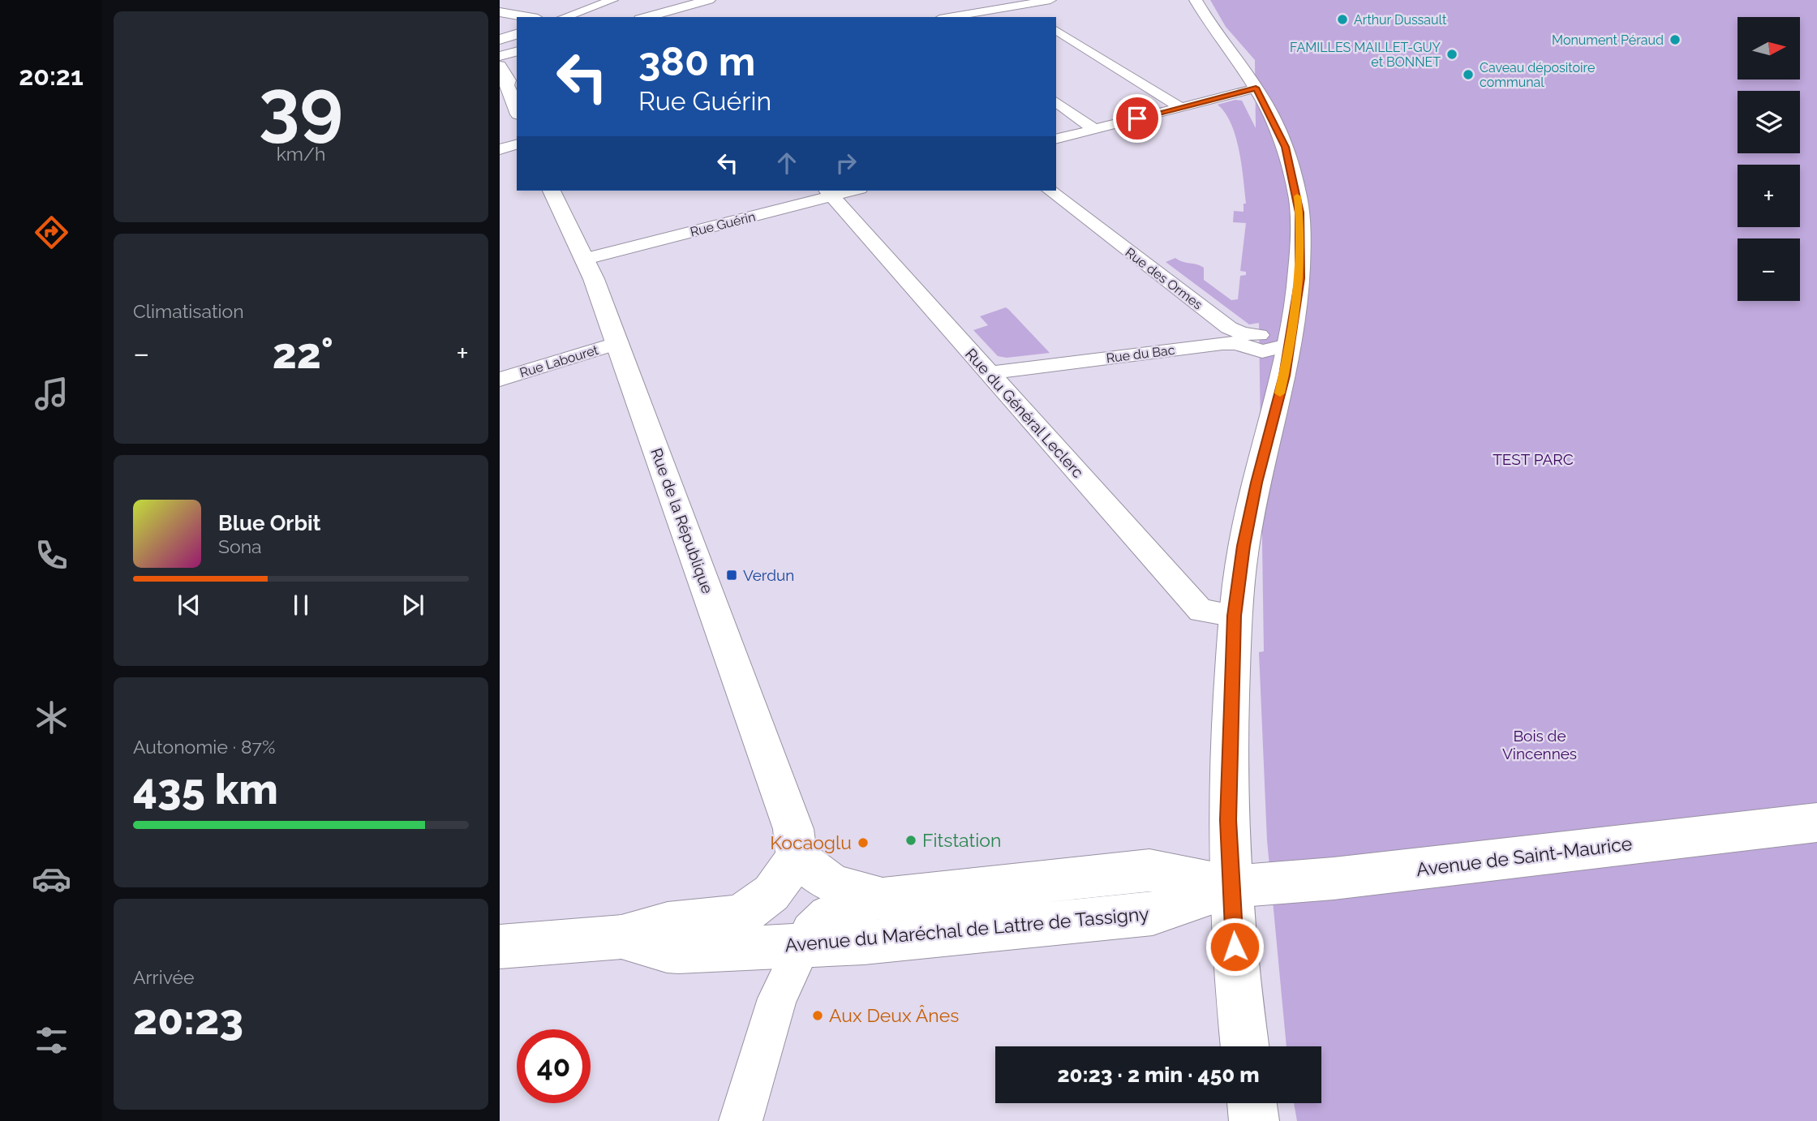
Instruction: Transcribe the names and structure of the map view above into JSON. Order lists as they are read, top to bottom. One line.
{"streets":{"main road":["Rue de la République","Avenue de Saint-Maurice","Avenue du Maréchal de Lattre de Tassigny"],"street":["Rue Guérin","Rue des Ormes","Rue du Bac","Rue Labouret","Rue du Général Leclerc"]},"crossings":[["Rue Guérin","Rue du Général Leclerc"],["Rue Guérin","Rue de la République"],["Rue des Ormes","Rue du Bac"],["Rue du Bac","Rue du Général Leclerc"],["Rue Labouret","Rue de la République"],["Rue de la République","Avenue du Maréchal de Lattre de Tassigny"],["Avenue de Saint-Maurice","Avenue du Maréchal de Lattre de Tassigny"]],"parks":["TEST PARC","Bois de Vincennes"],"places":{"other":["Arthur Dussault","Monument Péraud","FAMILLES MAILLET-GUY et BONNET","Caveau dépositoire communal","Fitstation","Kocaoglu","Aux Deux Ânes"],"transit":["Verdun"]},"north":"right","page":{"tabs":"20:21","tile":[["39","km/h"],"Climatisation",["Autonomie · 87%","435 km"],["Arrivée","20:23"]],"map_buttons":["+","−"],"turn":["380 m","Rue Guérin"],"heat":["−","22°","+"],"song":["Blue Orbit","Sona"],"limit":"40","trip":"20:23 · 2 min · 450 m"}}
